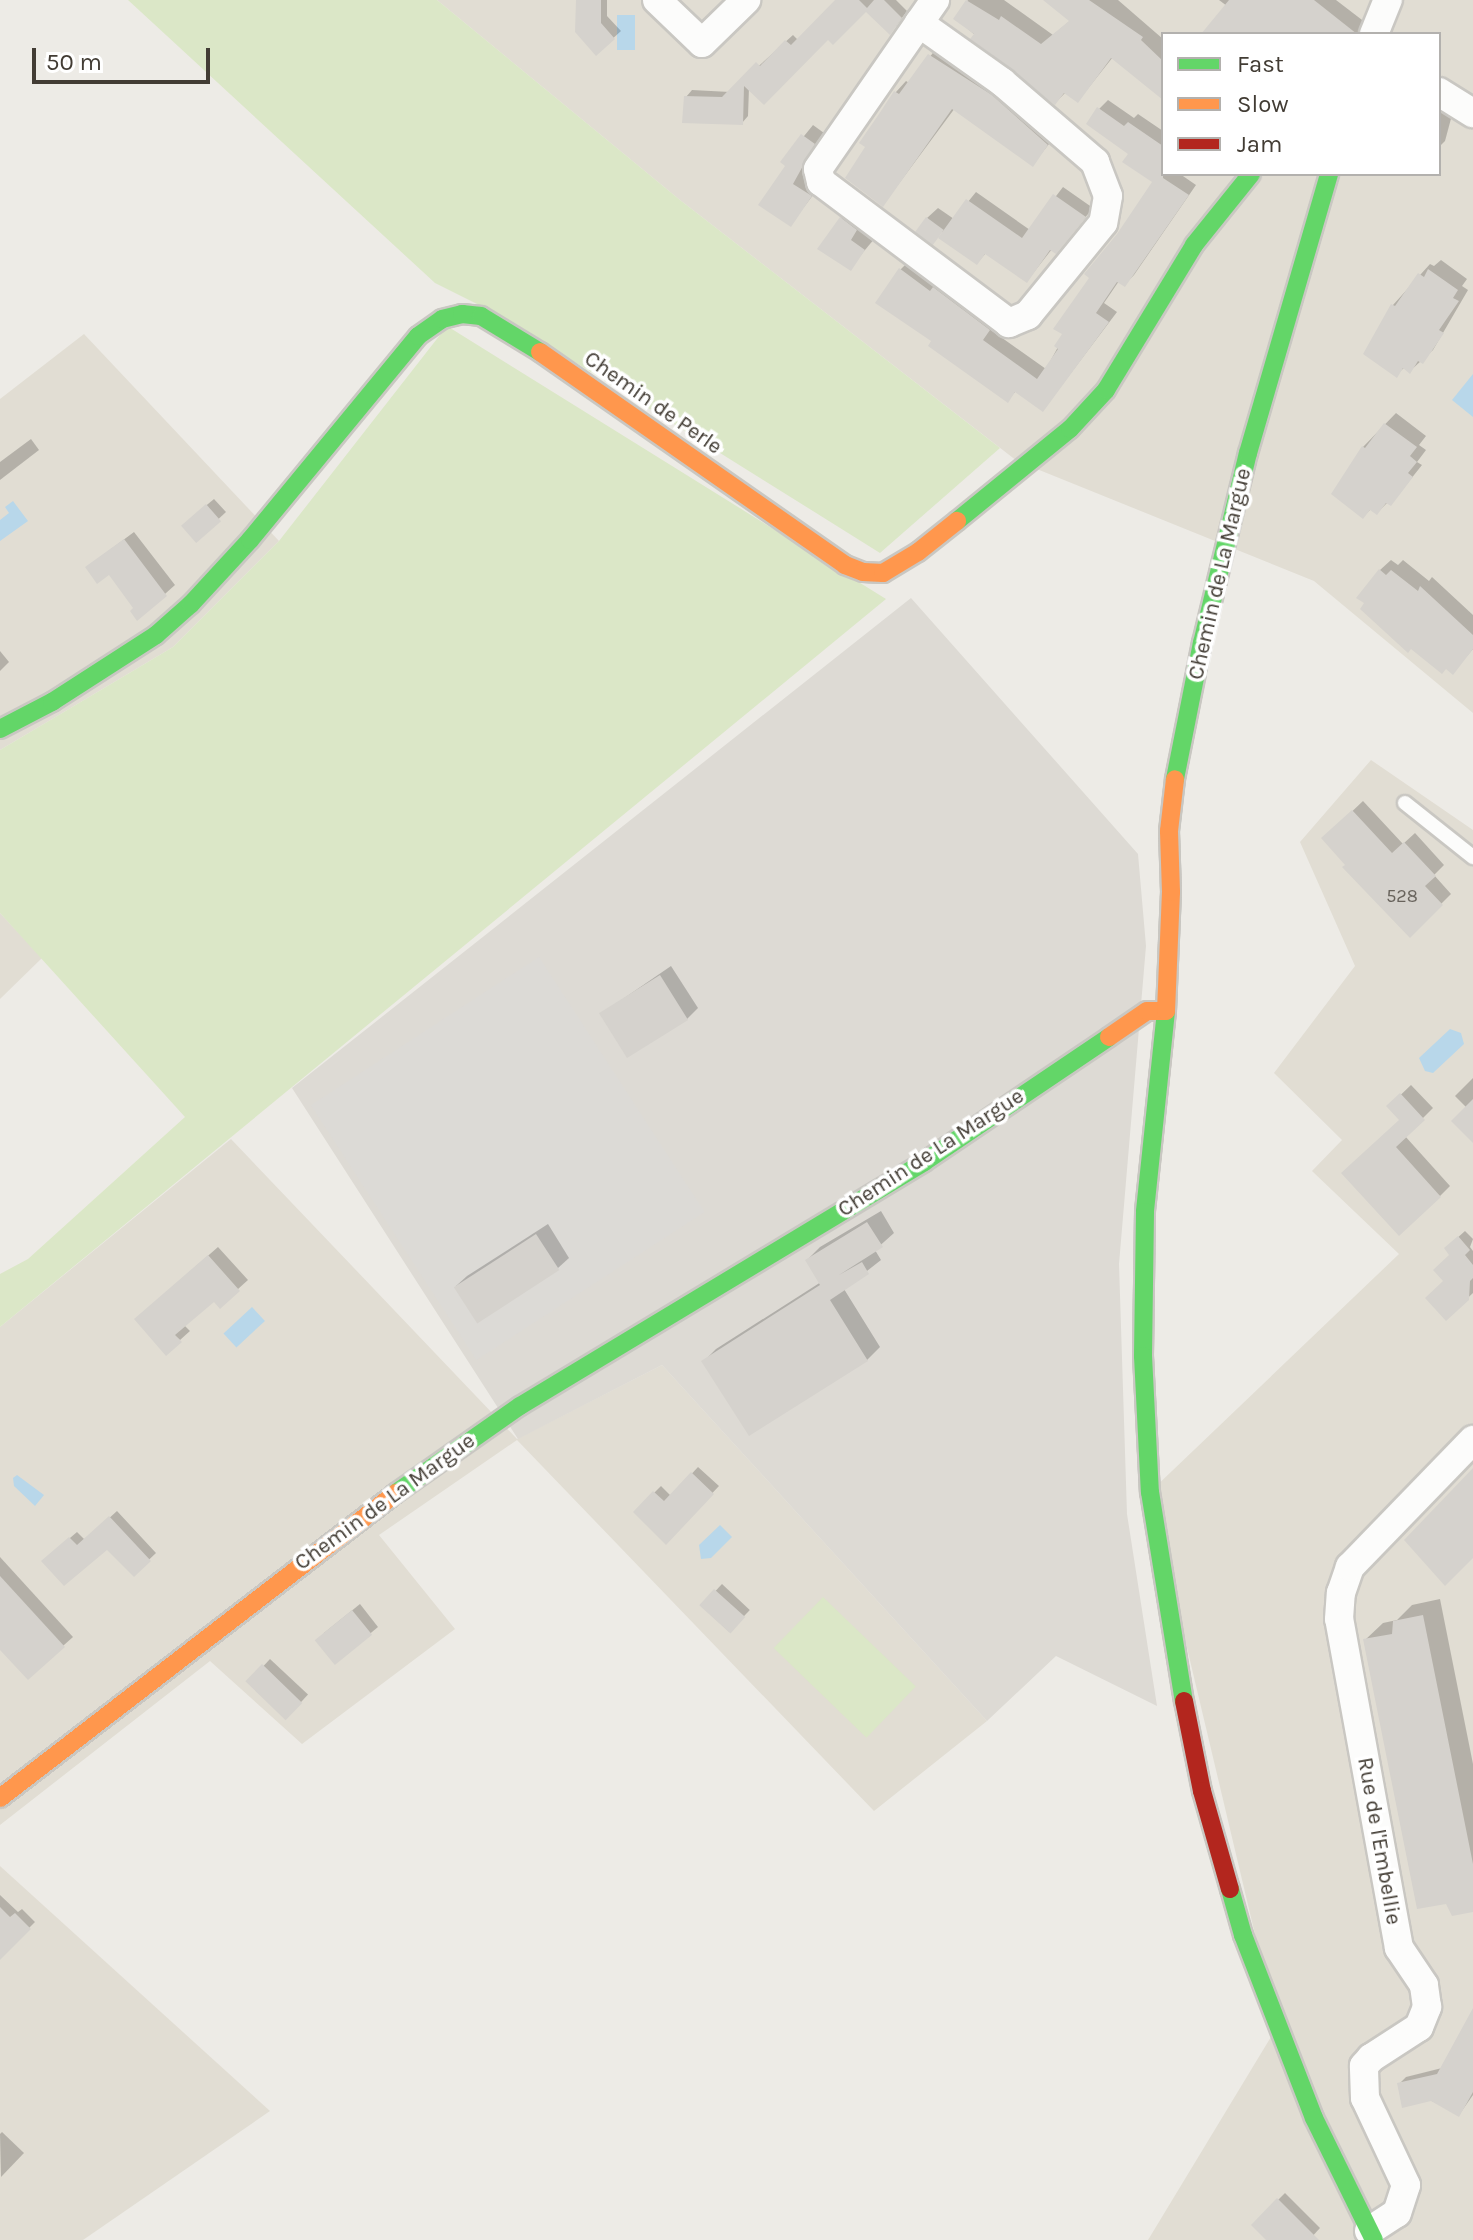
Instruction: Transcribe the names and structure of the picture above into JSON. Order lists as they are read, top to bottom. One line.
{"streets":{"street":["Chemin de Perle","Chemin de La Margue","Rue de l'Embellie"]},"house_numbers":["528"],"legend":["Fast","Slow","Jam"],"scale_bar":"50 m"}
